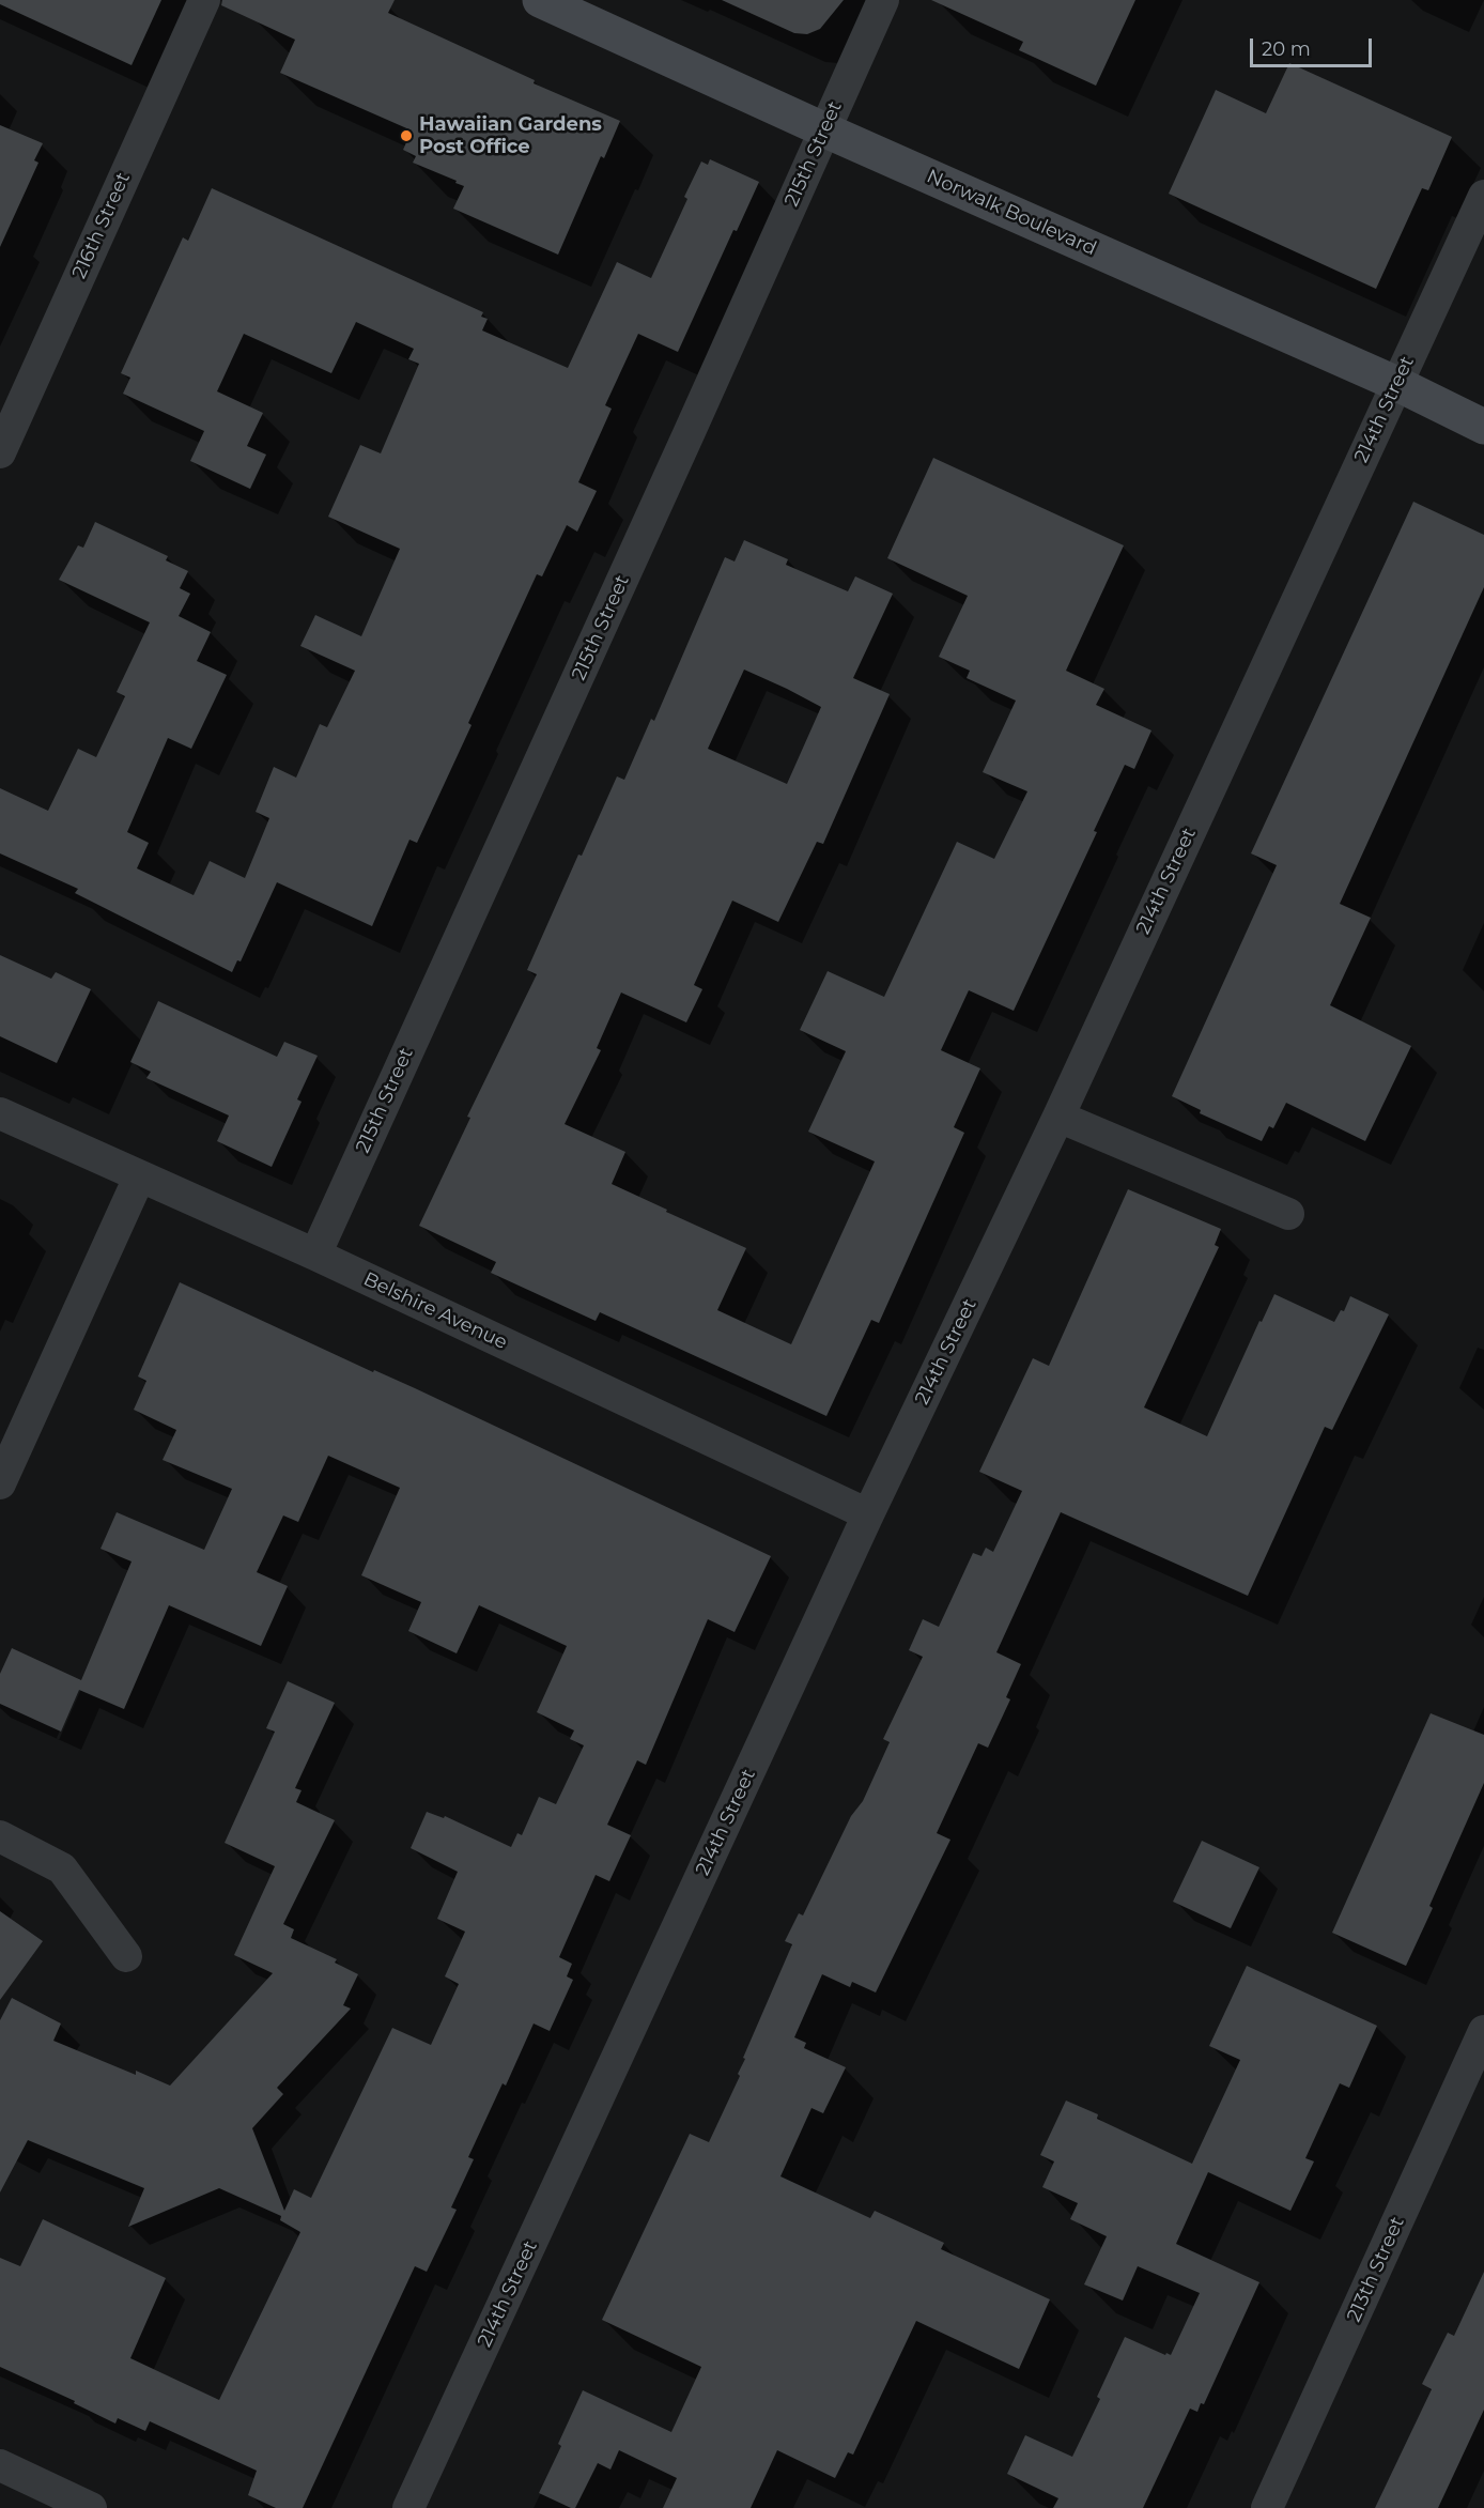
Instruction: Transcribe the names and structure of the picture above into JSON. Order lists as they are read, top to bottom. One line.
{"streets":{"main road":["Norwalk Boulevard"],"street":["215th Street","216th Street","214th Street","Belshire Avenue","213th Street"]},"crossings":[["215th Street","Norwalk Boulevard"],["215th Street","Belshire Avenue"],["Norwalk Boulevard","214th Street"],["214th Street","Belshire Avenue"]],"places":["Hawaiian Gardens Post Office"],"scale_bar":"20 m"}
